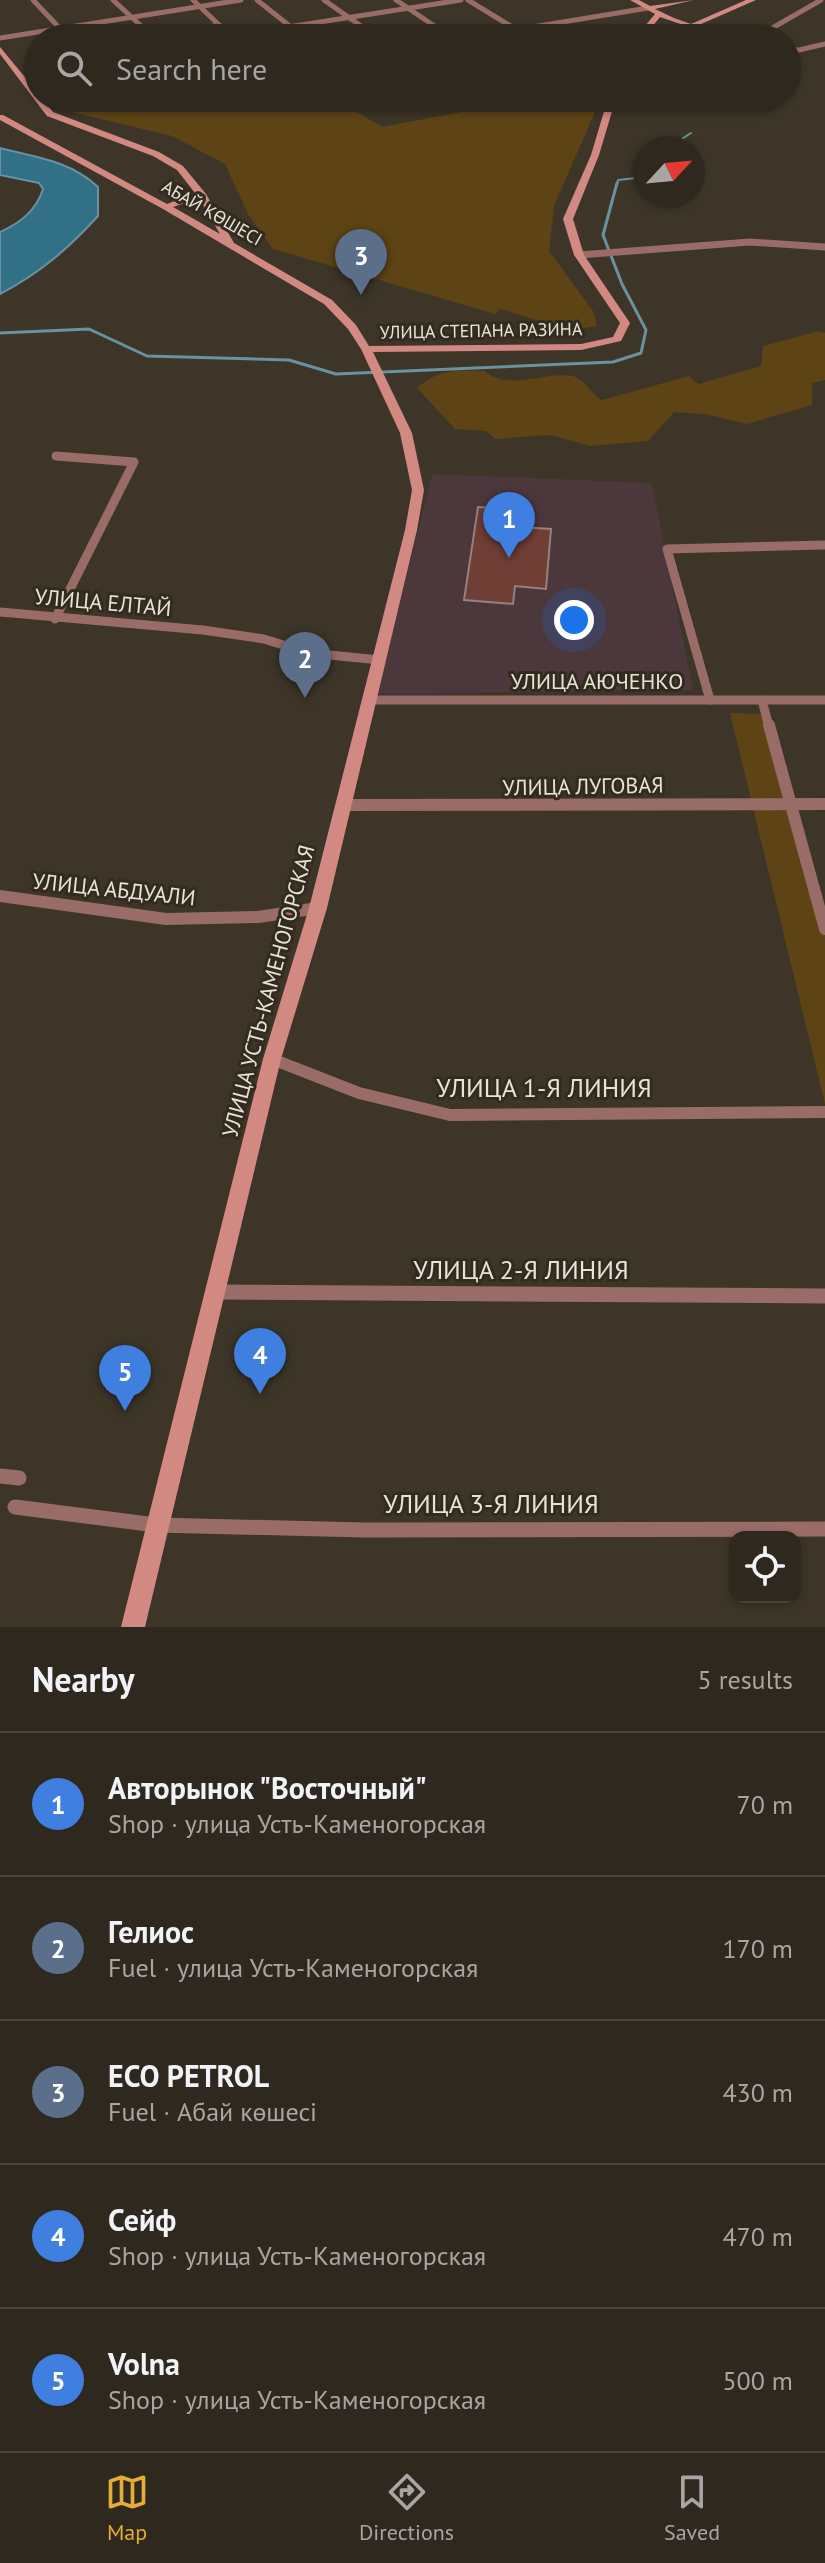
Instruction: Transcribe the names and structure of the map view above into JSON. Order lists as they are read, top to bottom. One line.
{"streets":{"main road":["АБАЙ КӨШЕСІ","УЛИЦА СТЕПАНА РАЗИНА","УЛИЦА УСТЬ-КАМЕНОГОРСКАЯ"],"street":["УЛИЦА ЕЛТАЙ","УЛИЦА АЮЧЕНКО","УЛИЦА ЛУГОВАЯ","УЛИЦА АБДУАЛИ","УЛИЦА 1-Я ЛИНИЯ","УЛИЦА 2-Я ЛИНИЯ","УЛИЦА 3-Я ЛИНИЯ"]},"crossings":[["АБАЙ КӨШЕСІ","УЛИЦА СТЕПАНА РАЗИНА"],["АБАЙ КӨШЕСІ","УЛИЦА УСТЬ-КАМЕНОГОРСКАЯ"],["УЛИЦА ЕЛТАЙ","УЛИЦА УСТЬ-КАМЕНОГОРСКАЯ"],["УЛИЦА АЮЧЕНКО","УЛИЦА УСТЬ-КАМЕНОГОРСКАЯ"],["УЛИЦА ЛУГОВАЯ","УЛИЦА УСТЬ-КАМЕНОГОРСКАЯ"],["УЛИЦА АБДУАЛИ","УЛИЦА УСТЬ-КАМЕНОГОРСКАЯ"],["УЛИЦА УСТЬ-КАМЕНОГОРСКАЯ","УЛИЦА 1-Я ЛИНИЯ"],["УЛИЦА УСТЬ-КАМЕНОГОРСКАЯ","УЛИЦА 2-Я ЛИНИЯ"],["УЛИЦА УСТЬ-КАМЕНОГОРСКАЯ","УЛИЦА 3-Я ЛИНИЯ"]],"north":"top right","page":{"search":"Search here","pins":["3","1","2","4","5"],"heading":["Nearby","5 results"],"list":[{"mark":"1","name":"Авторынок \"Восточный\"","note":"Shop · улица Усть-Каменогорская","value":"70 m"},{"mark":"2","name":"Гелиос","note":"Fuel · улица Усть-Каменогорская","value":"170 m"},{"mark":"3","name":"ECO PETROL","note":"Fuel · Абай көшесі","value":"430 m"},{"mark":"4","name":"Сейф","note":"Shop · улица Усть-Каменогорская","value":"470 m"},{"mark":"5","name":"Volna","note":"Shop · улица Усть-Каменогорская","value":"500 m"}],"nav":["Map","Directions","Saved"]}}
